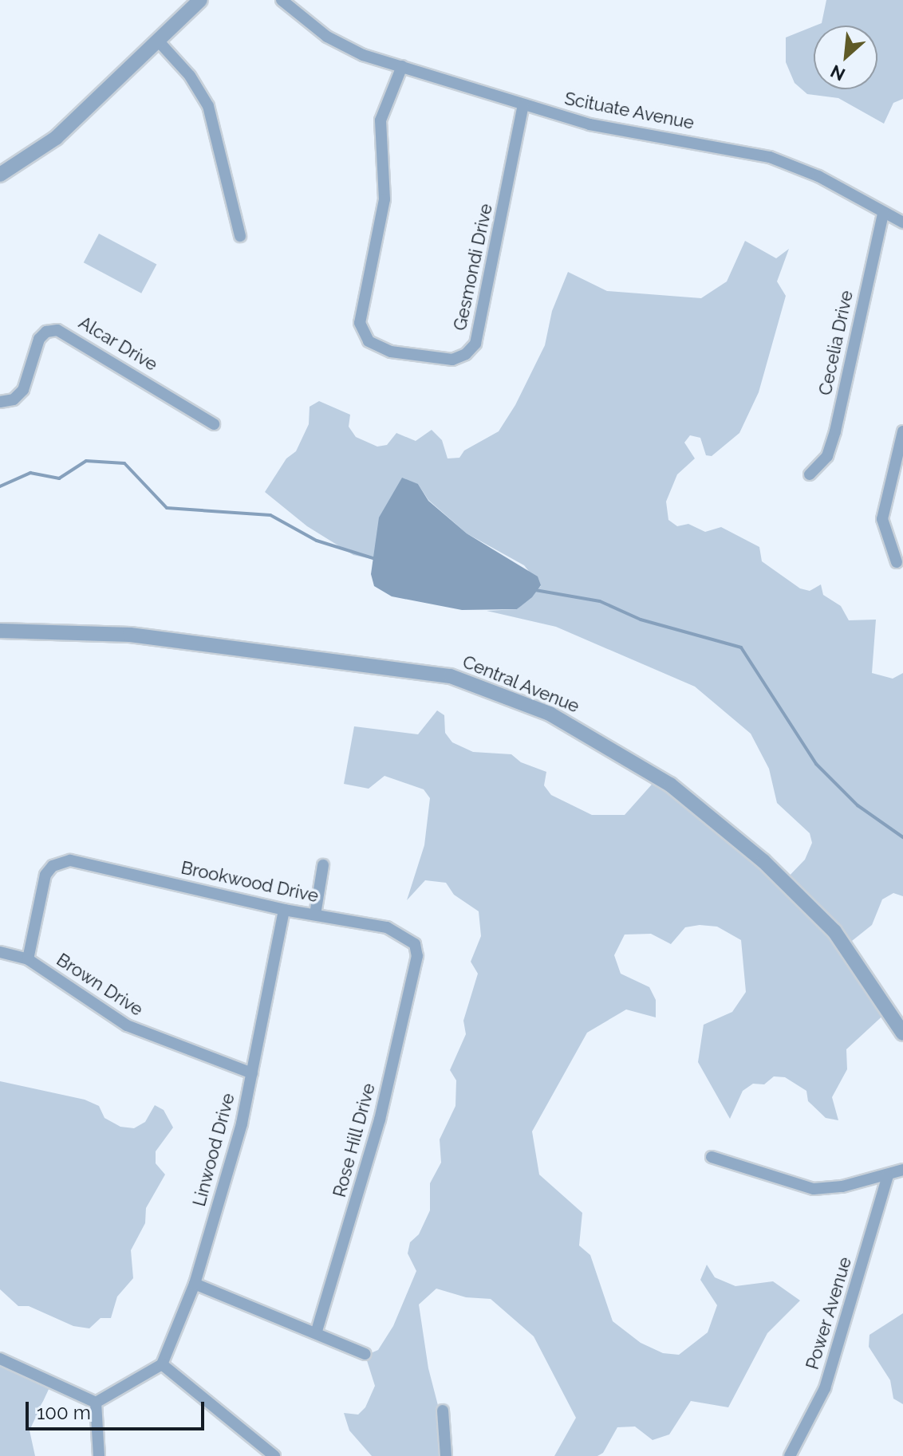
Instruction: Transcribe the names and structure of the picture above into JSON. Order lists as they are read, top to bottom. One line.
{"streets":{"street":["Scituate Avenue","Gesmondi Drive","Cecelia Drive","Alcar Drive","Central Avenue","Brookwood Drive","Brown Drive","Rose Hill Drive","Linwood Drive","Power Avenue"]},"crossings":[["Scituate Avenue","Gesmondi Drive"],["Scituate Avenue","Cecelia Drive"],["Brookwood Drive","Brown Drive"],["Brookwood Drive","Rose Hill Drive"],["Brookwood Drive","Linwood Drive"],["Brown Drive","Linwood Drive"]],"scale_bar":"100 m","north":"bottom left"}
